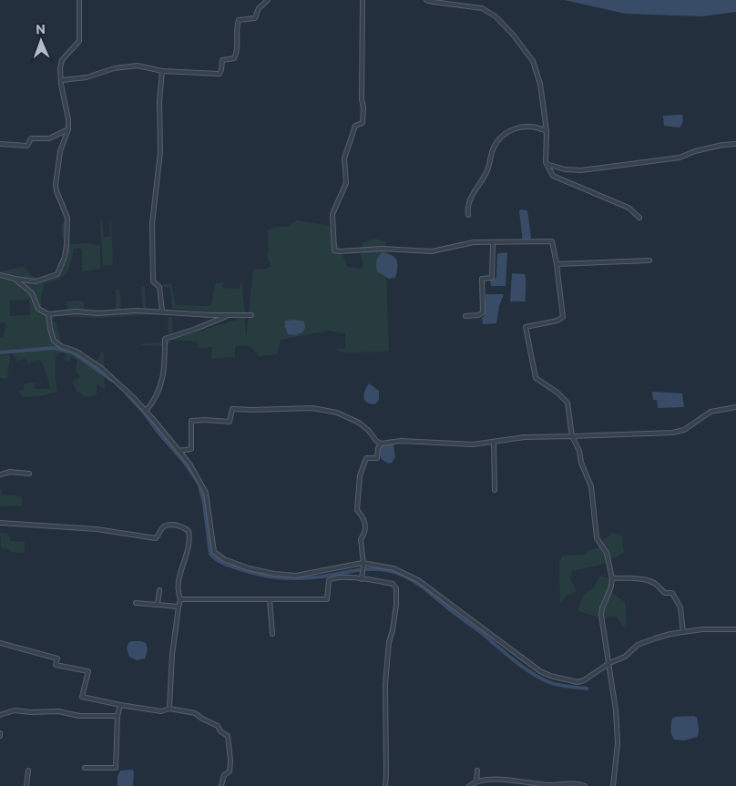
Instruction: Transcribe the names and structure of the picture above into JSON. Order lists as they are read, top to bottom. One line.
{"north":"top"}
